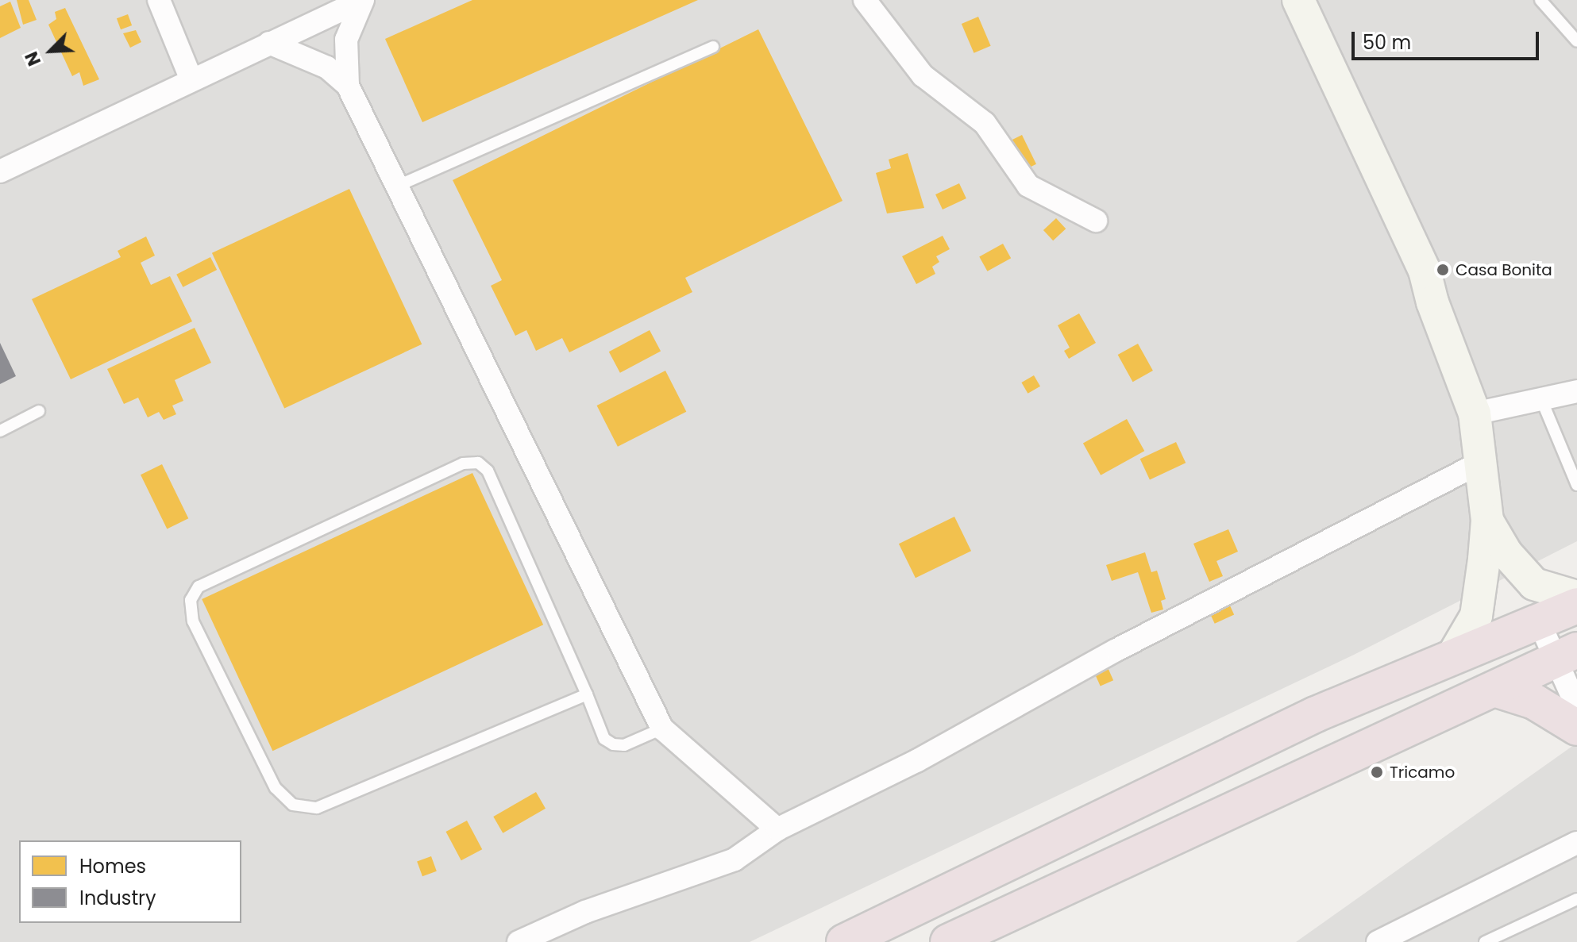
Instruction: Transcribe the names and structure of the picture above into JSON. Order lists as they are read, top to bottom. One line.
{"places":["Casa Bonita","Tricamo"],"legend":["Homes","Industry"],"scale_bar":"50 m","north":"bottom left"}
